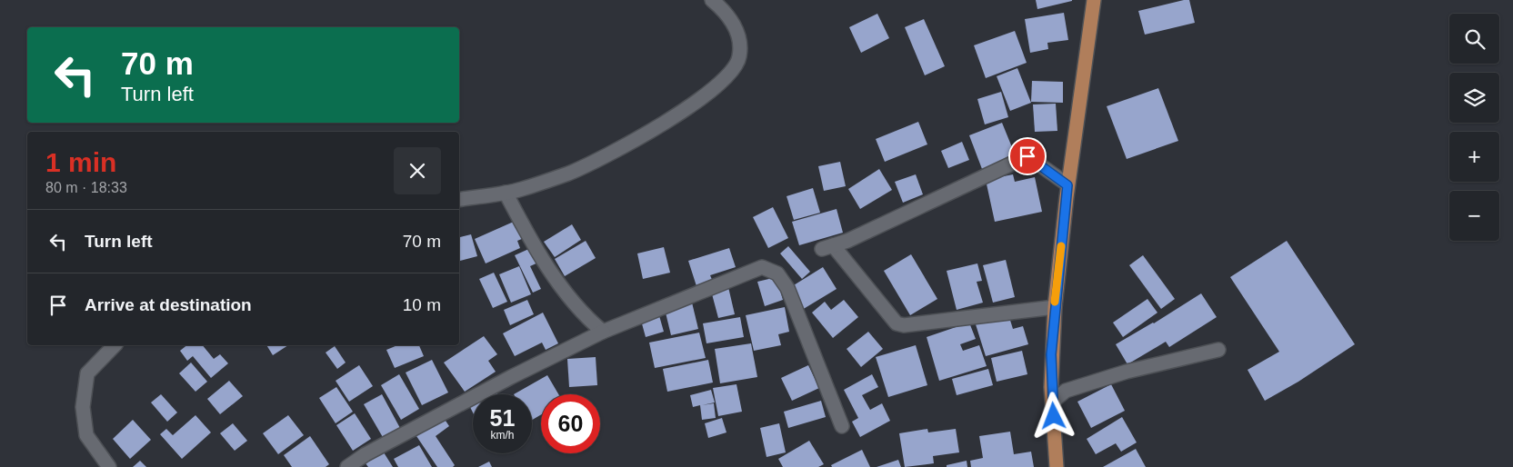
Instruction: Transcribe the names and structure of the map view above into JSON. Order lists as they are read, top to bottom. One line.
{"page":{"map_buttons":["+","−"],"turn":["70 m","Turn left"],"heading":["1 min","80 m · 18:33"],"list":[{"name":"Turn left","value":"70 m"},{"name":"Arrive at destination","value":"10 m"}],"speed":"51 km/h","limit":"60"}}
